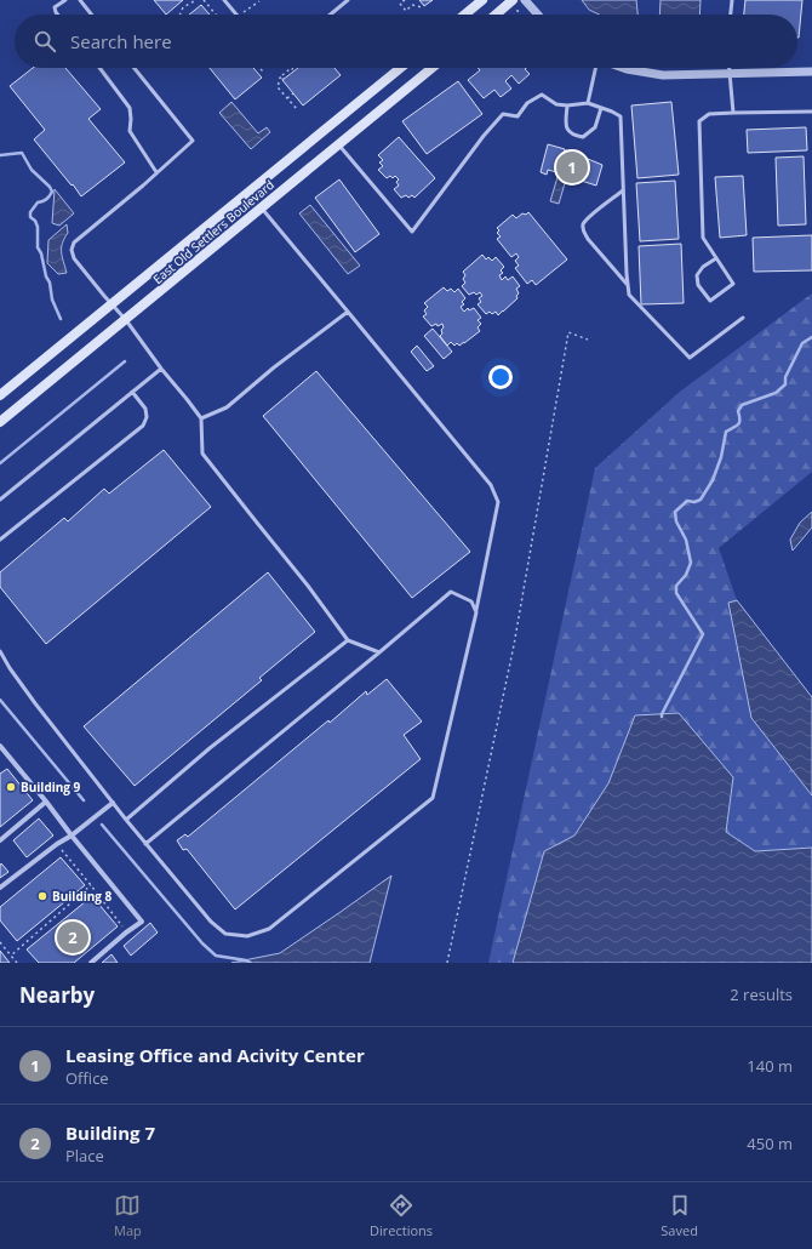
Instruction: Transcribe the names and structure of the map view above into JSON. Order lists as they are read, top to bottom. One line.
{"streets":{"main road":["East Old Settlers Boulevard"]},"places":["Building 9","Building 8"],"page":{"search":"Search here","pins":["1","2"],"heading":["Nearby","2 results"],"list":[{"mark":"1","name":"Leasing Office and Acivity Center","note":"Office","value":"140 m"},{"mark":"2","name":"Building 7","note":"Place","value":"450 m"}],"nav":["Map","Directions","Saved"]}}
